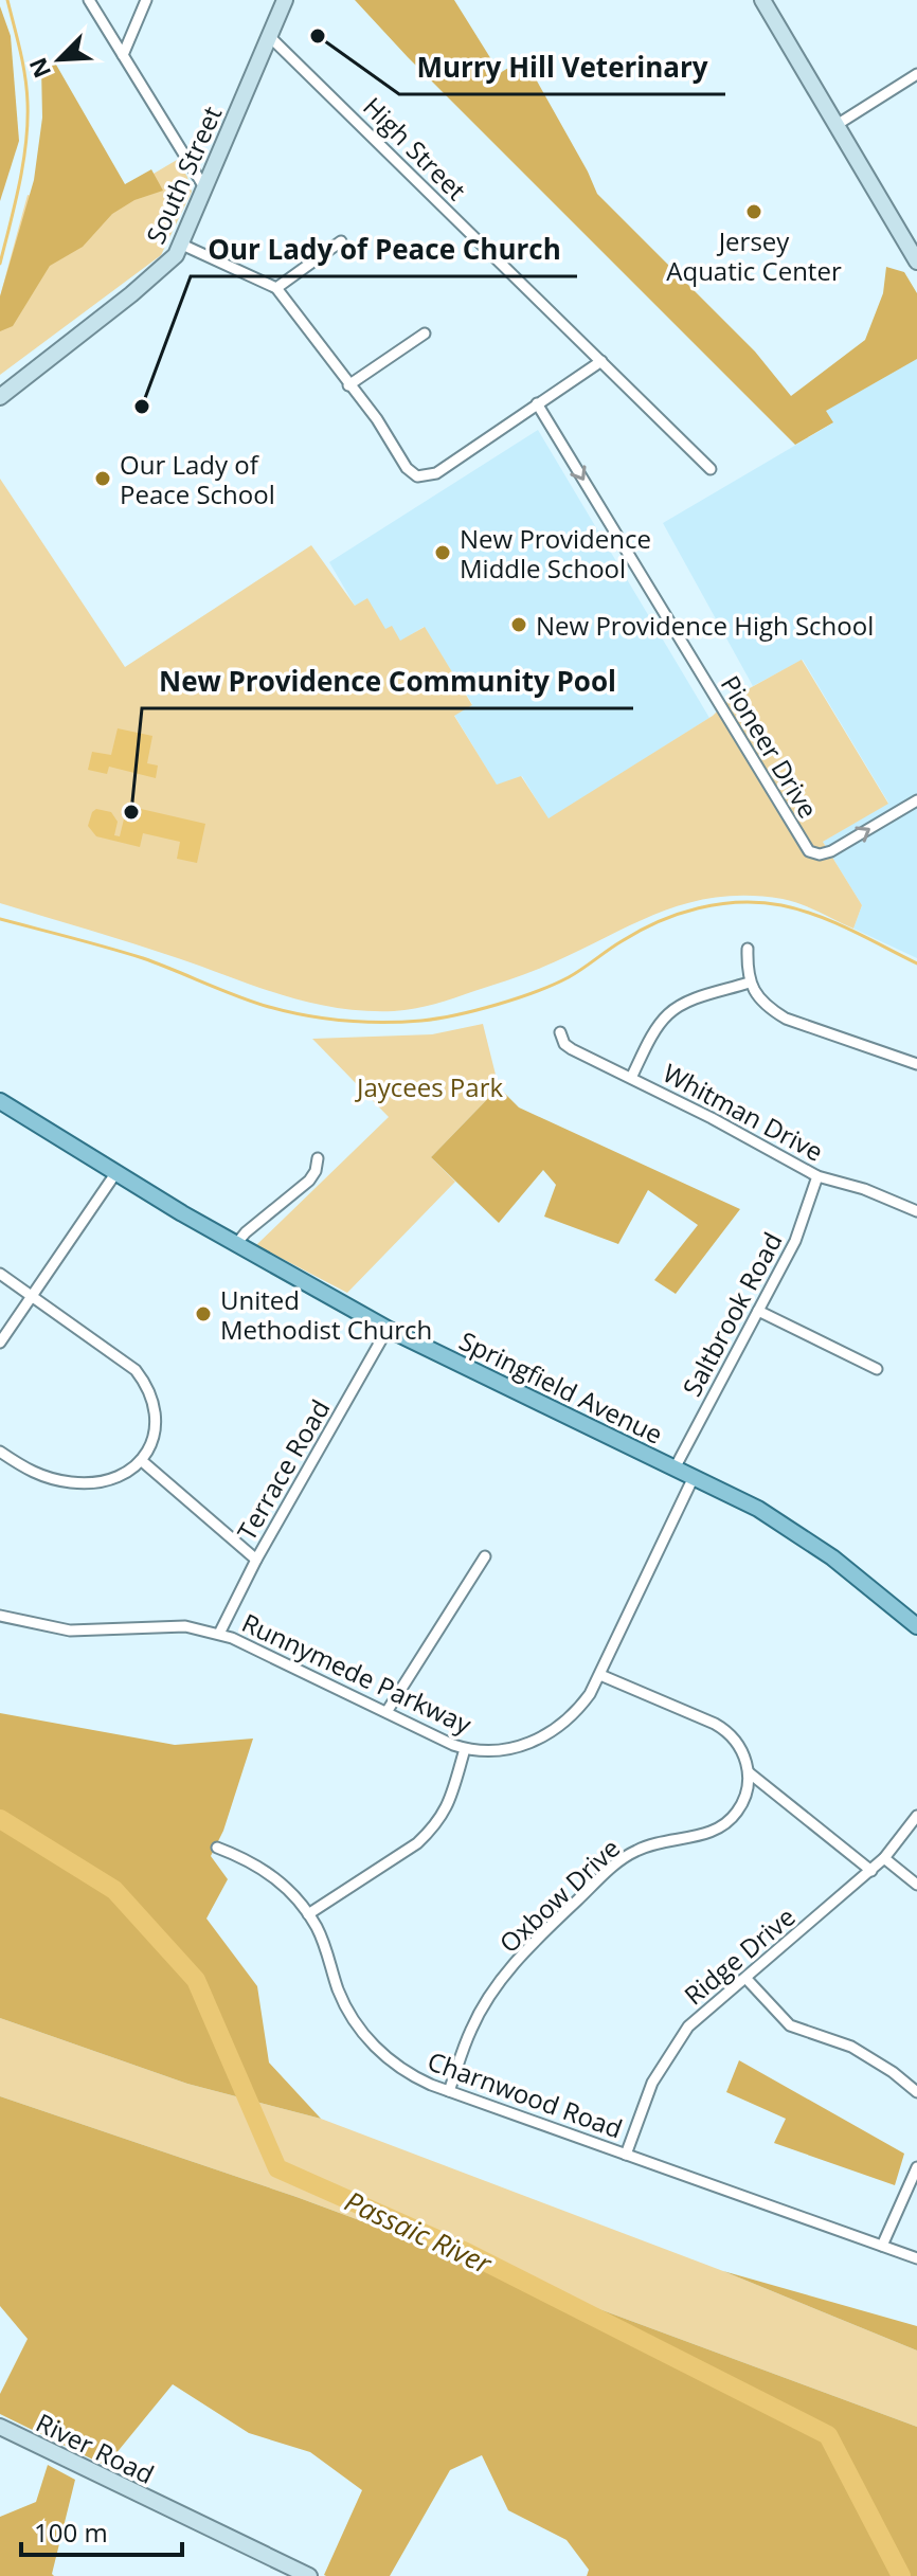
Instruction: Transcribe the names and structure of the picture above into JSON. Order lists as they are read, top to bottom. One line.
{"streets":{"main road":["Springfield Avenue"],"street":["High Street","South Street","Pioneer Drive","Whitman Drive","Saltbrook Road","Terrace Road","Runnymede Parkway","Oxbow Drive","Ridge Drive","Charnwood Road","River Road"]},"crossings":[["High Street","South Street"],["Whitman Drive","Saltbrook Road"],["Saltbrook Road","Springfield Avenue"],["Springfield Avenue","Terrace Road"],["Springfield Avenue","Runnymede Parkway"],["Terrace Road","Runnymede Parkway"],["Oxbow Drive","Charnwood Road"],["Ridge Drive","Charnwood Road"]],"one_way":["Pioneer Drive"],"water":["Passaic River"],"parks":["Jaycees Park"],"places":["Murry Hill Veterinary","Jersey Aquatic Center","Our Lady of Peace Church","Our Lady of Peace School","New Providence Middle School","New Providence High School","New Providence Community Pool","United Methodist Church"],"scale_bar":"100 m","north":"bottom left"}
